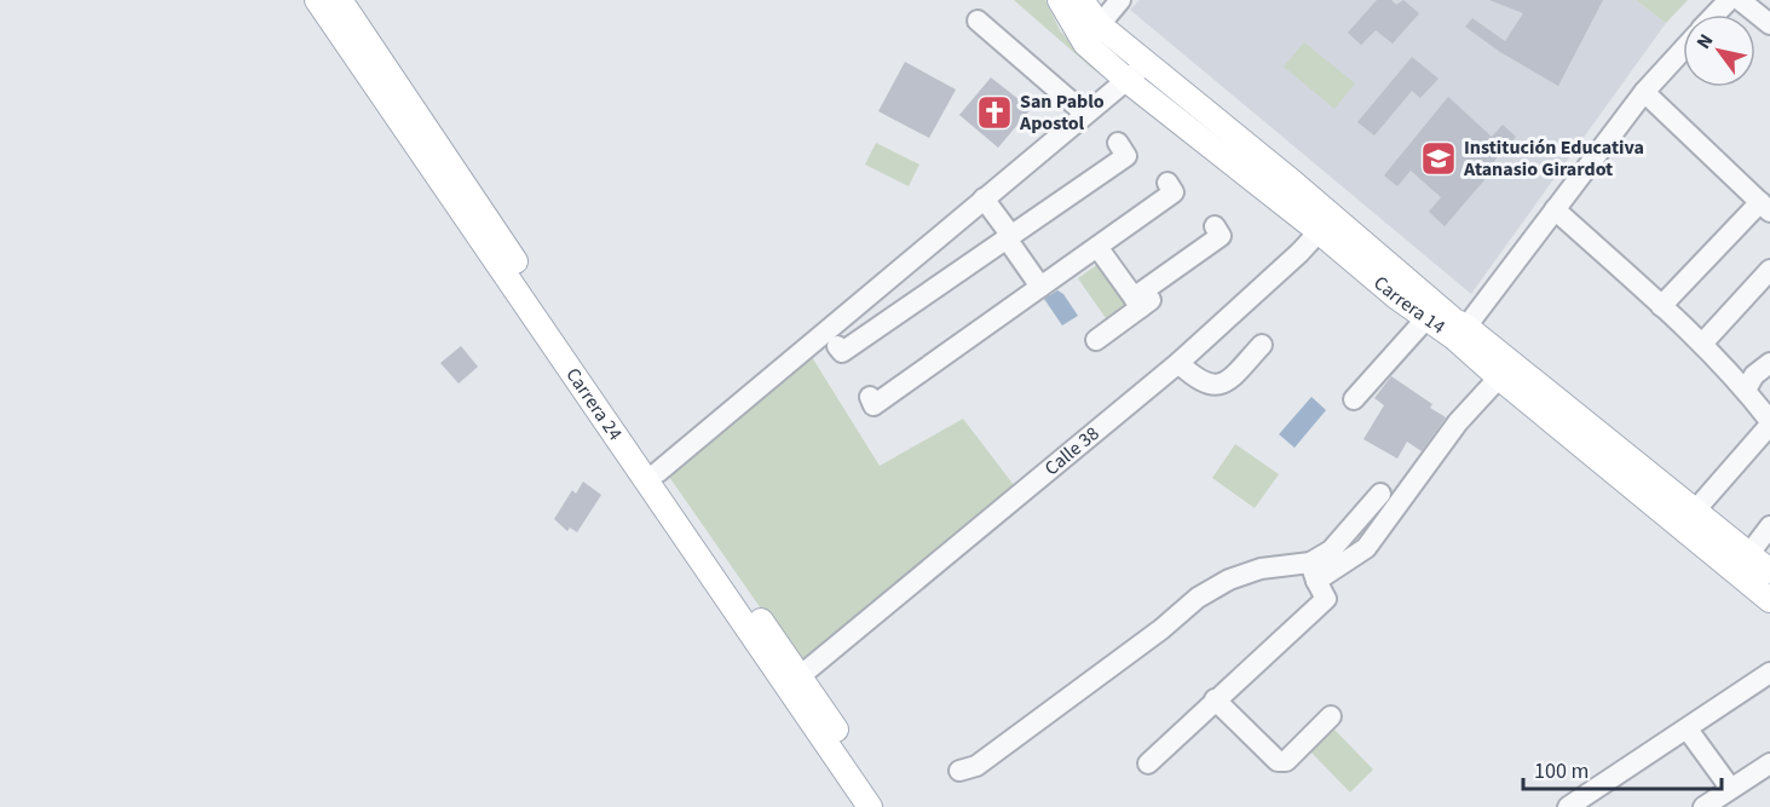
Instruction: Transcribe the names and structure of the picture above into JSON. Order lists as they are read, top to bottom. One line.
{"streets":{"main road":["Carrera 14","Carrera 24"],"street":["Calle 38"]},"crossings":[["Carrera 14","Calle 38"],["Carrera 24","Calle 38"]],"places":{"church":["San Pablo Apostol"],"school or university":["Institución Educativa Atanasio Girardot"]},"scale_bar":"100 m","north":"top left"}
